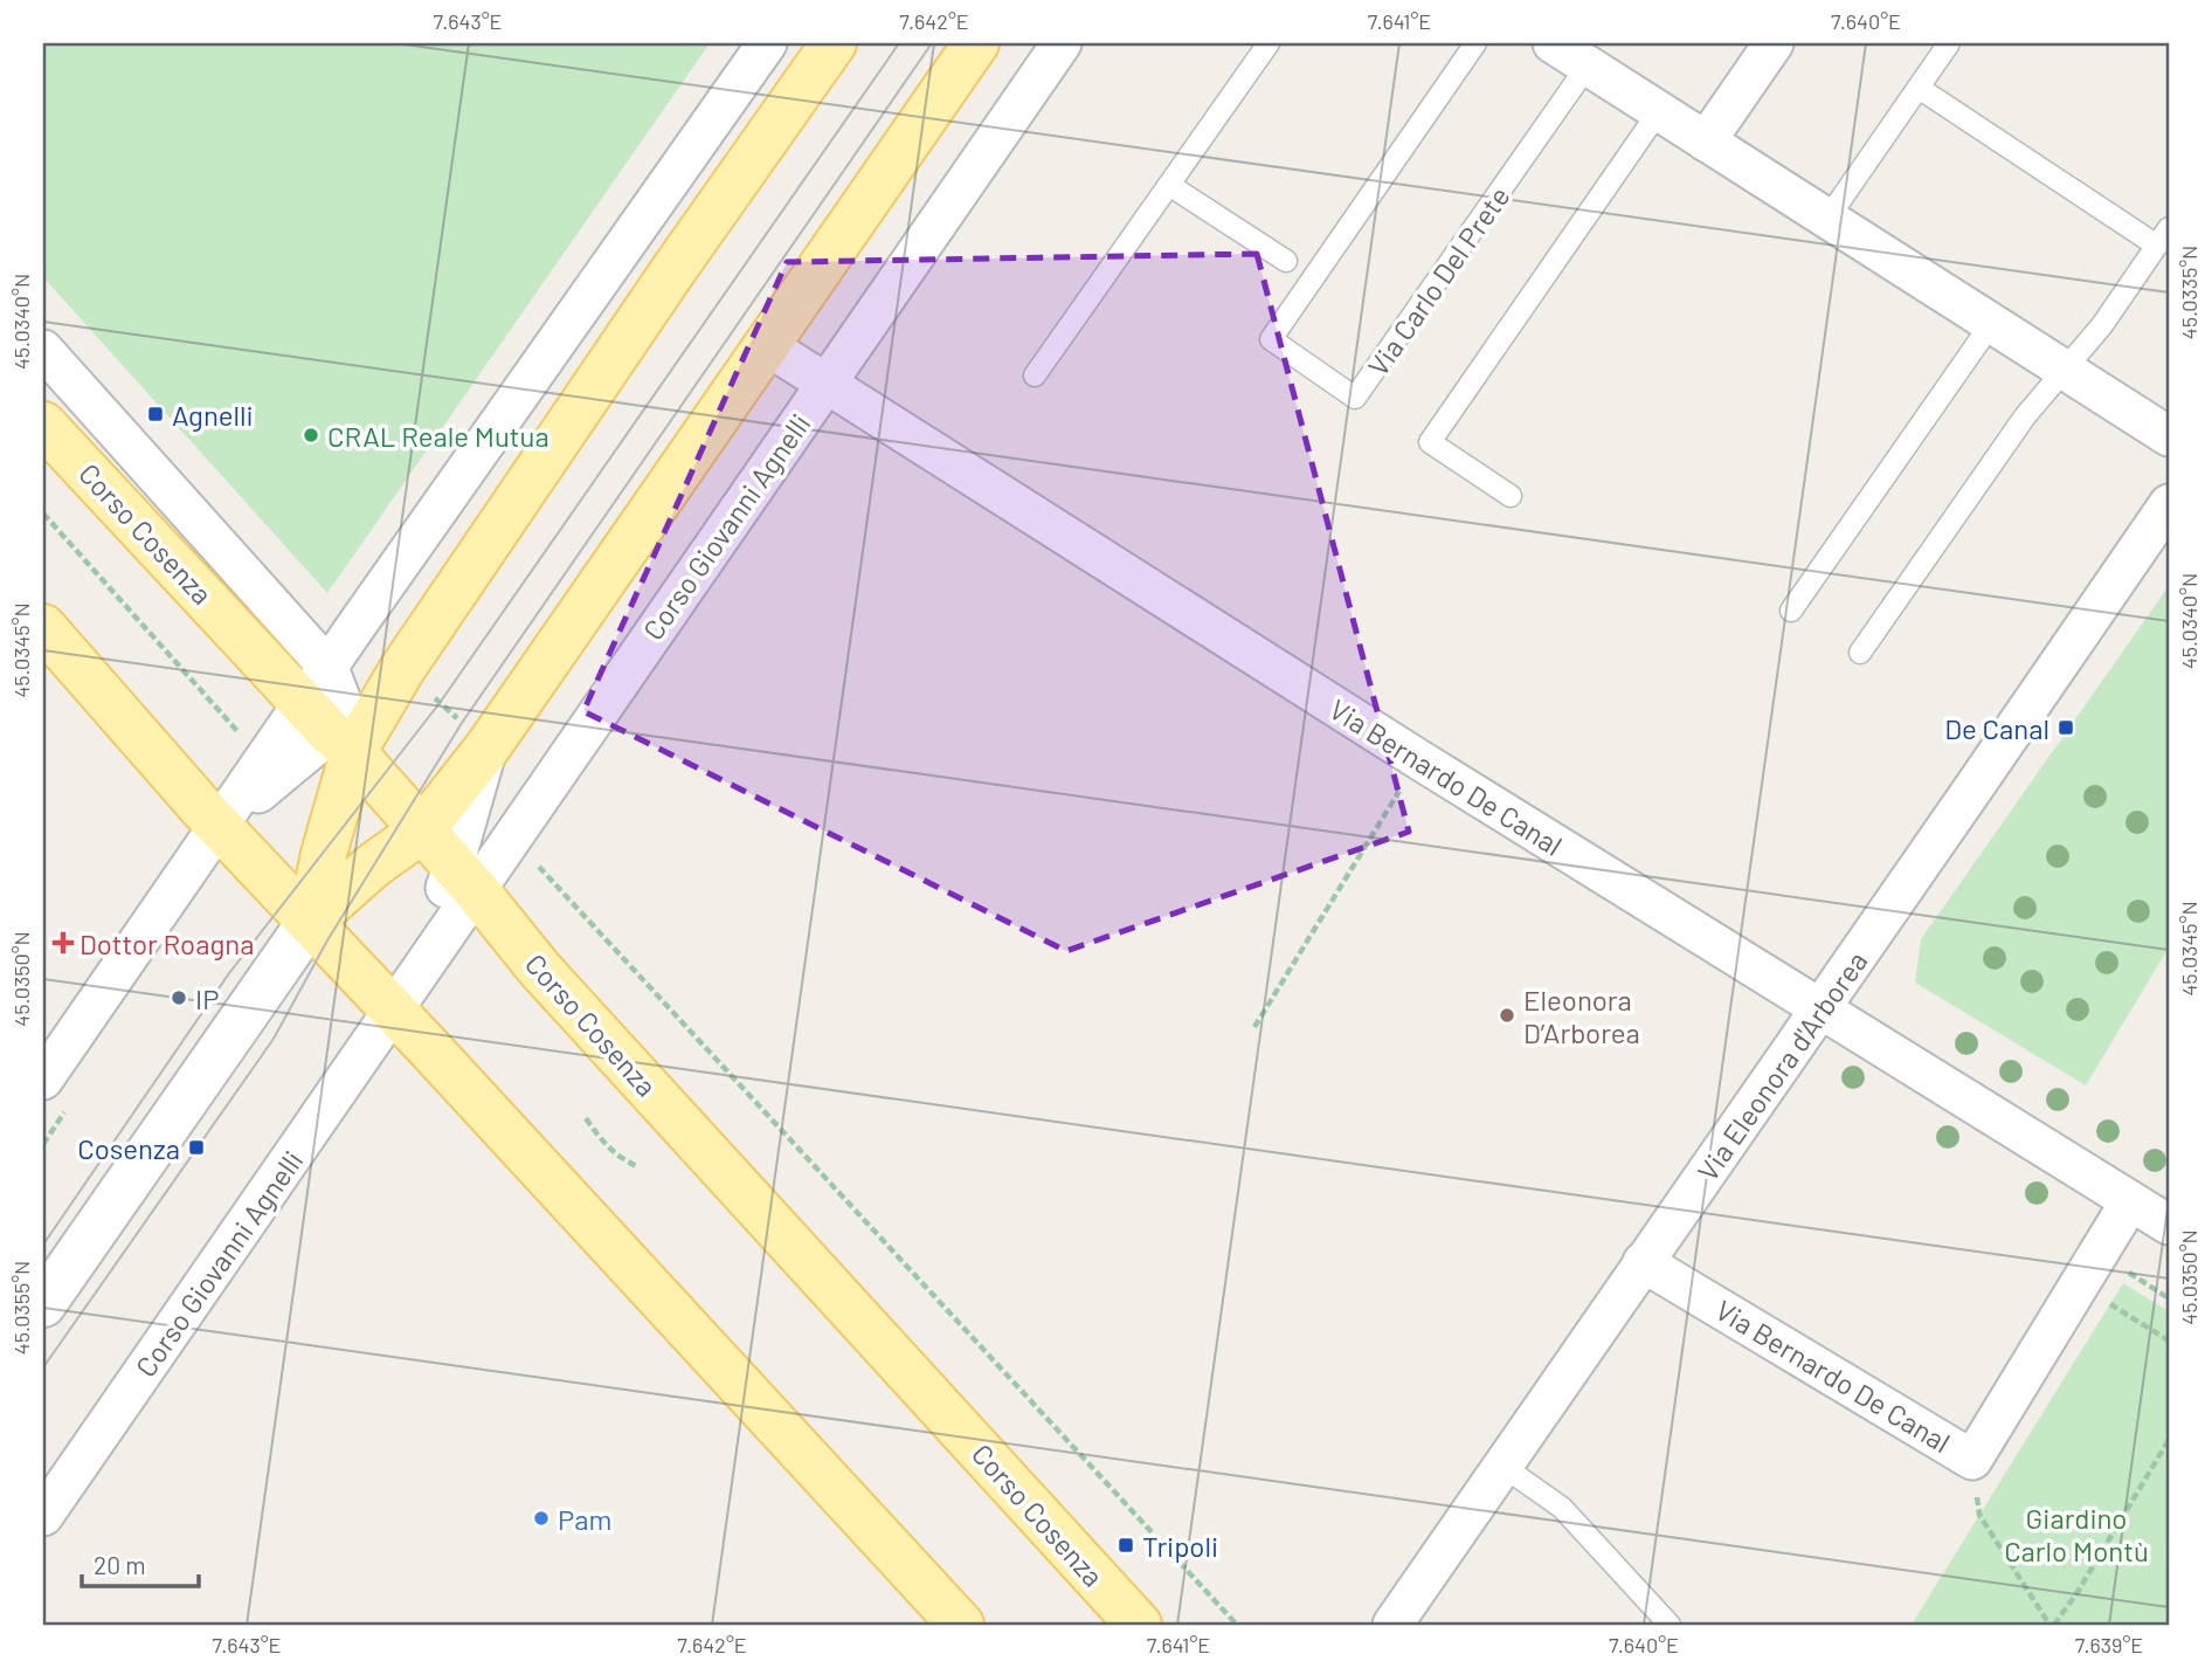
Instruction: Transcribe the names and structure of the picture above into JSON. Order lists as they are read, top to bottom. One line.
{"streets":{"main road":["Corso Giovanni Agnelli","Corso Cosenza"],"street":["Via Bernardo De Canal","Via Eleonora d'Arborea"],"lane":["Via Carlo Del Prete"]},"crossings":[["Corso Giovanni Agnelli","Corso Cosenza"],["Corso Giovanni Agnelli","Via Bernardo De Canal"],["Via Bernardo De Canal","Via Eleonora d'Arborea"]],"parks":["Giardino Carlo Montù"],"places":{"transit":["Agnelli","De Canal","Cosenza","Tripoli"],"other":["CRAL Reale Mutua","IP","Eleonora D’Arborea","Pam"],"health":["Dottor Roagna"]},"scale_bar":"20 m","coordinates":["7.643°E","7.642°E","7.641°E","7.640°E","45.0335°N","45.0340°N","45.0345°N","45.0350°N","45.0355°N","7.639°E"]}
